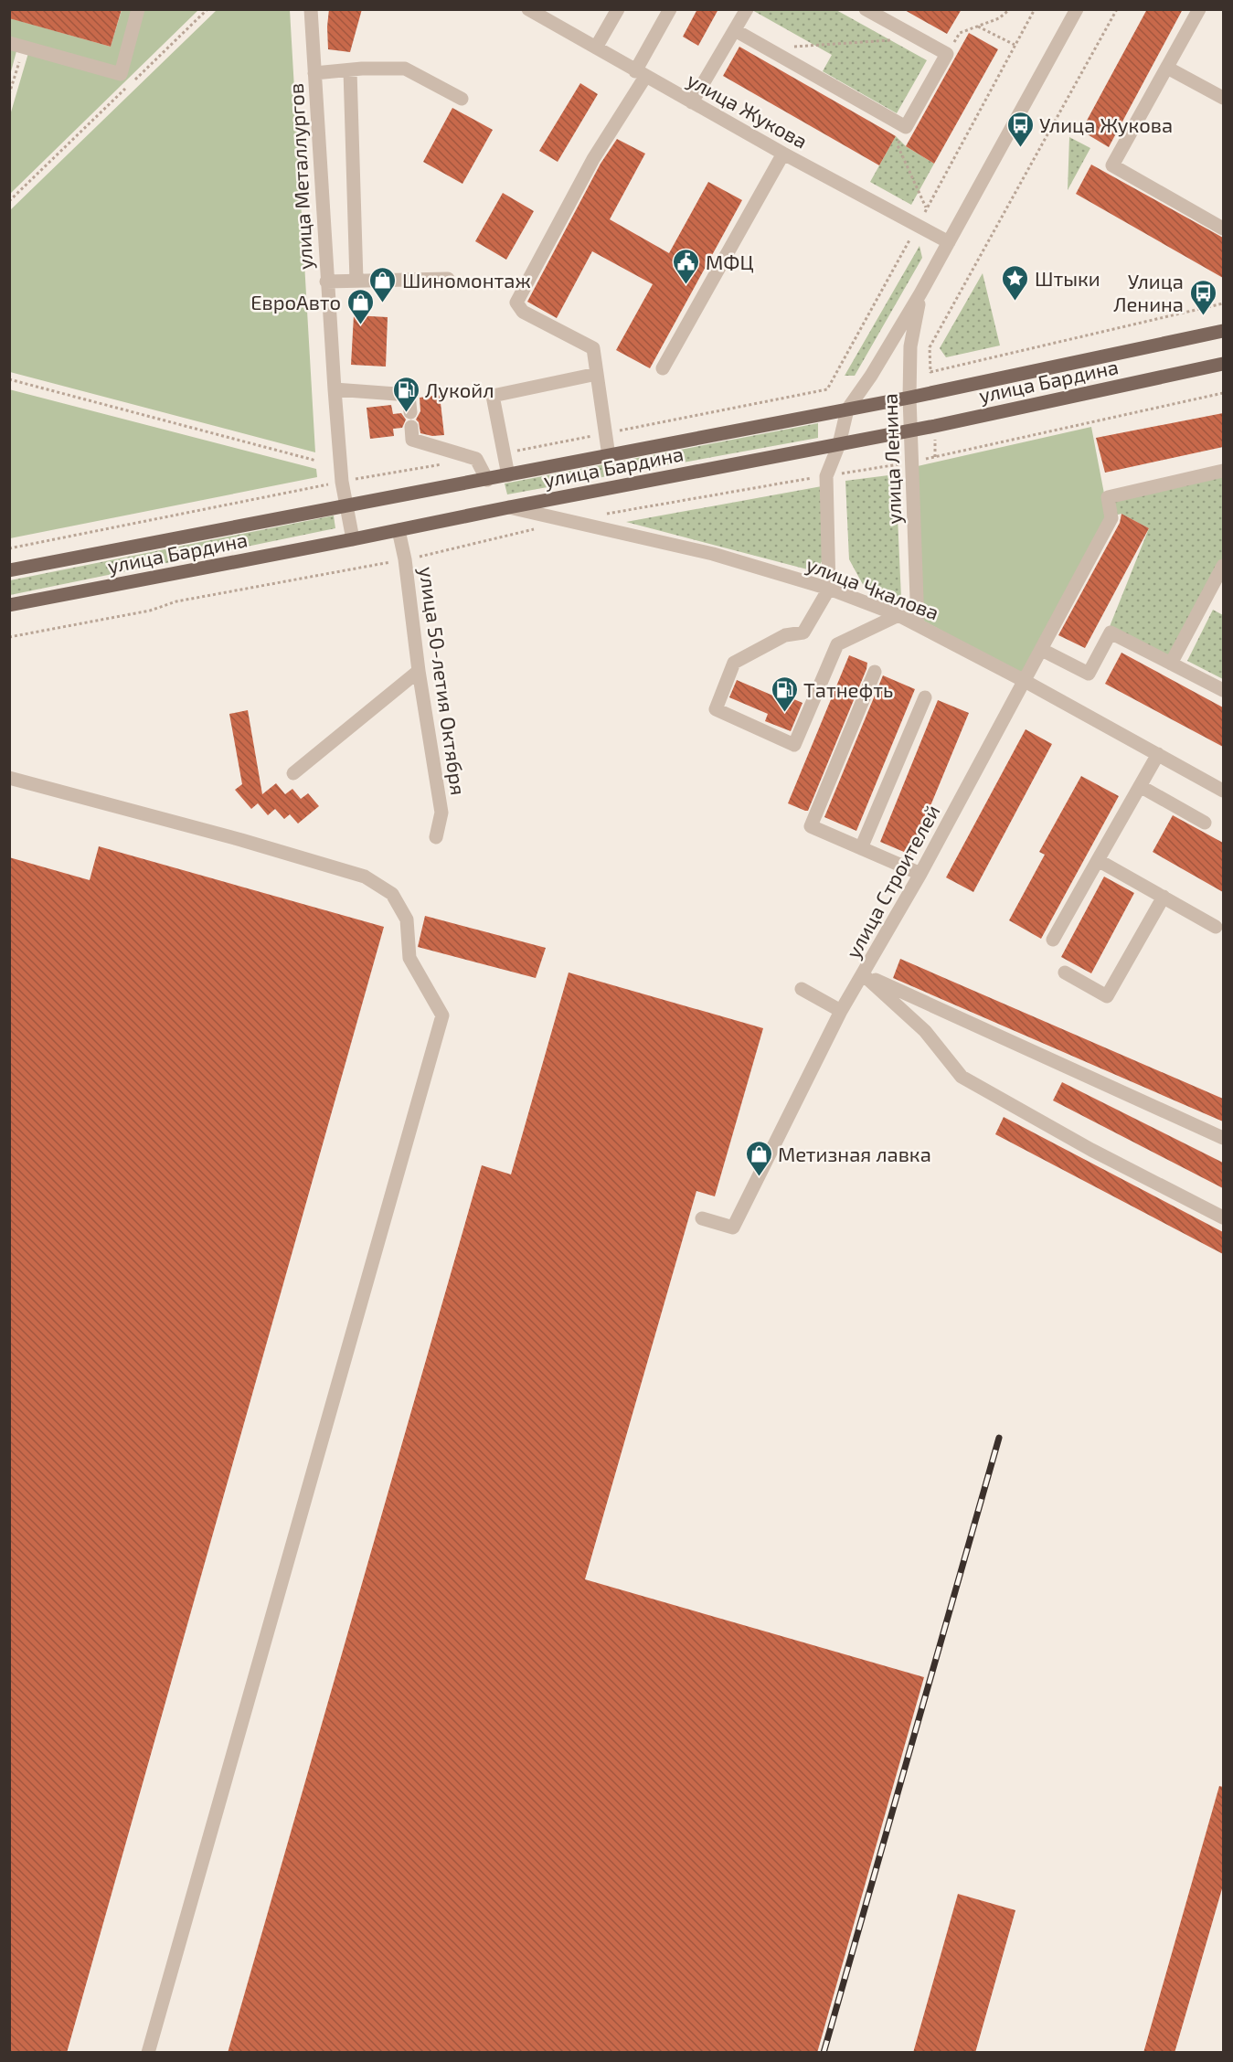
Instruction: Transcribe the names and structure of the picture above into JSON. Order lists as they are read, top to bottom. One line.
{"streets":{"main road":["улица Бардина"],"street":["улица Жукова","улица Металлургов","улица Ленина","улица Чкалова","улица 50-летия Октября","улица Строителей"]},"crossings":[["улица Жукова","улица Ленина"],["улица Металлургов","улица Бардина"],["улица Бардина","улица Ленина"],["улица Бардина","улица Чкалова"],["улица Бардина","улица 50-летия Октября"],["улица Ленина","улица Чкалова"],["улица Чкалова","улица Строителей"]],"places":{"bus stop":["Улица Жукова","Улица Ленина"],"public building":["МФЦ"],"place":["Штыки"],"shop":["Шиномонтаж","ЕвроАвто","Метизная лавка"],"fuel station":["Лукойл","Татнефть"]}}
